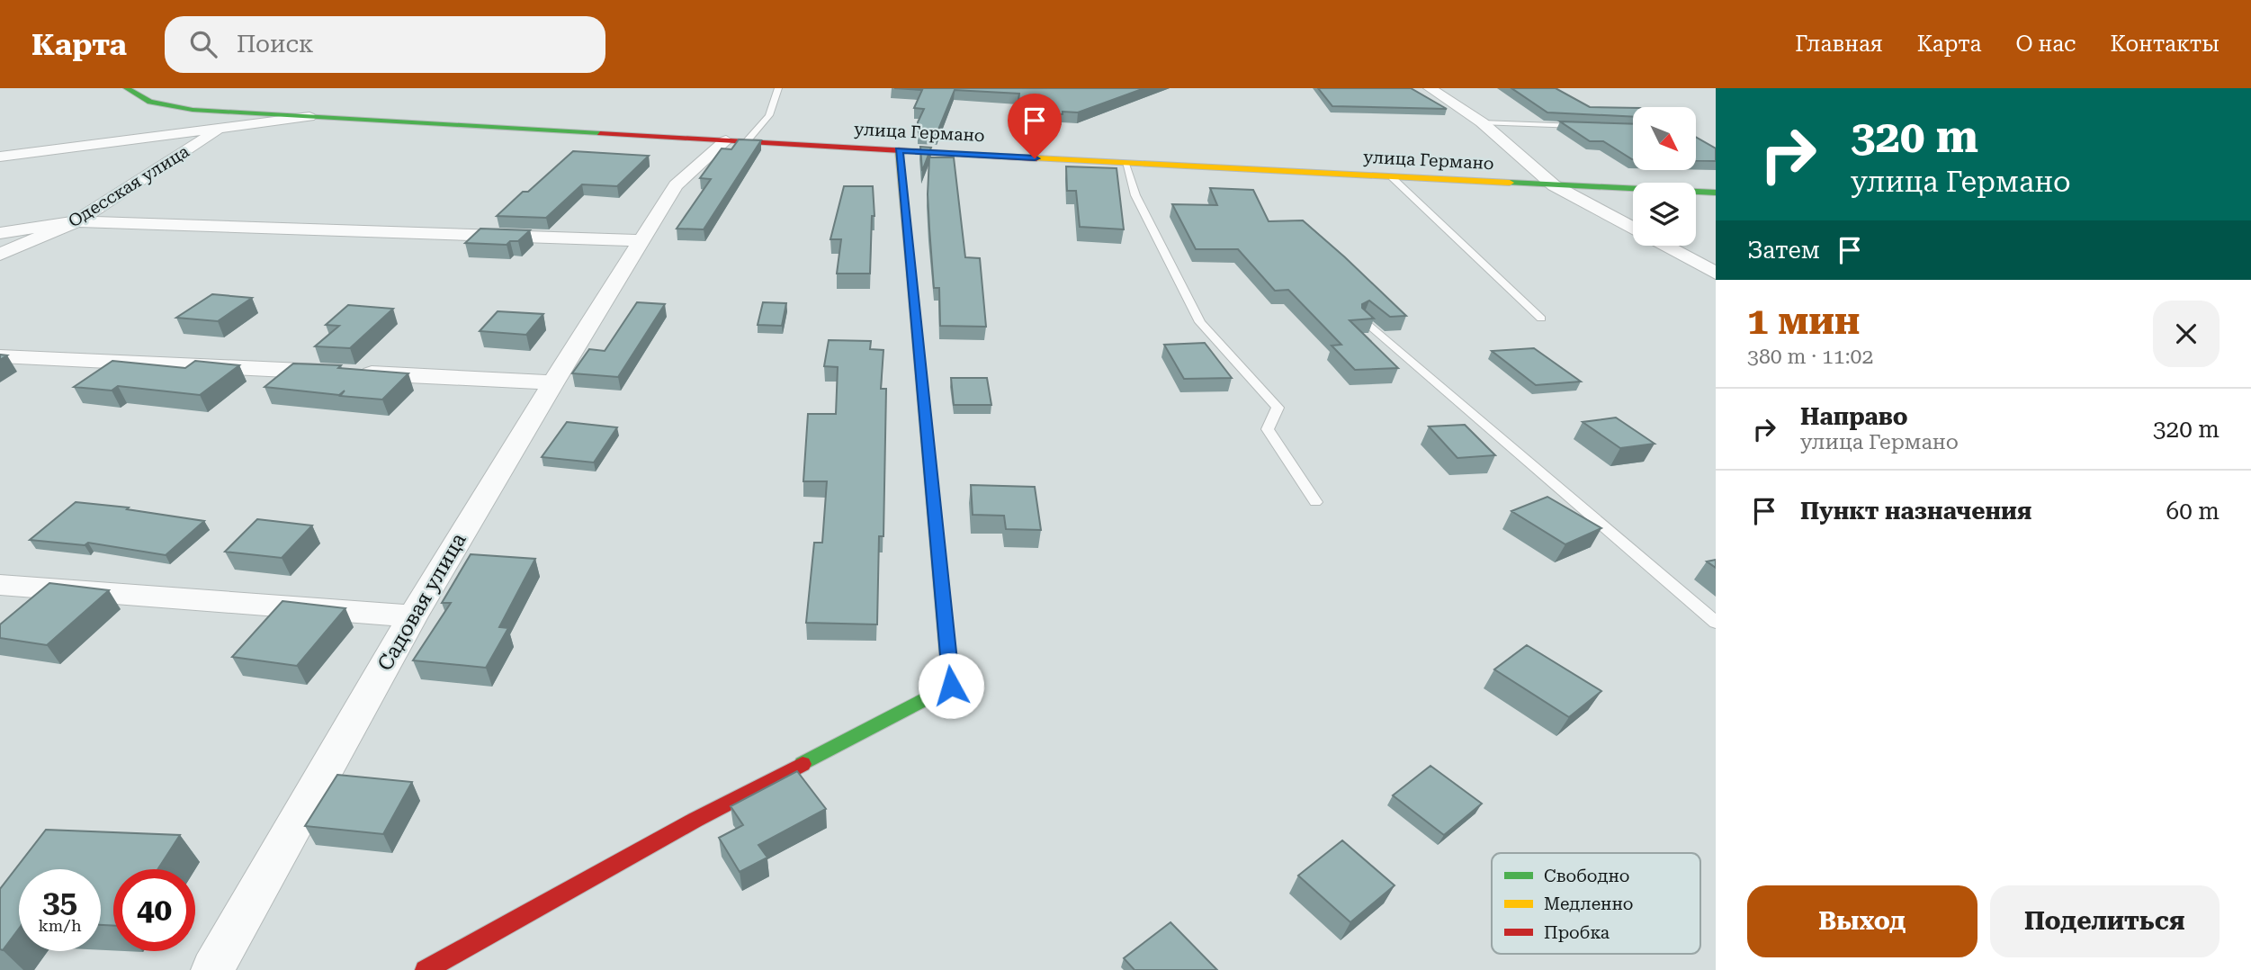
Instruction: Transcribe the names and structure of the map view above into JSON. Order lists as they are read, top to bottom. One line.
{"streets":{"main road":["улица Германо"],"street":["Одесская улица","Садовая улица"]},"crossings":[["улица Германо","Садовая улица"]],"legend":["Свободно","Медленно","Пробка"],"north":"bottom right","page":{"header":"Карта","search":"Поиск","nav":["Главная","Карта","О нас","Контакты"],"turn":["320 m","улица Германо"],"then":"Затем","heading":["1 мин","380 m · 11:02"],"list":[{"name":"Направо","note":"улица Германо","value":"320 m"},{"name":"Пункт назначения","value":"60 m"}],"speed":"35 km/h","limit":"40","buttons":["Выход","Поделиться"]}}
